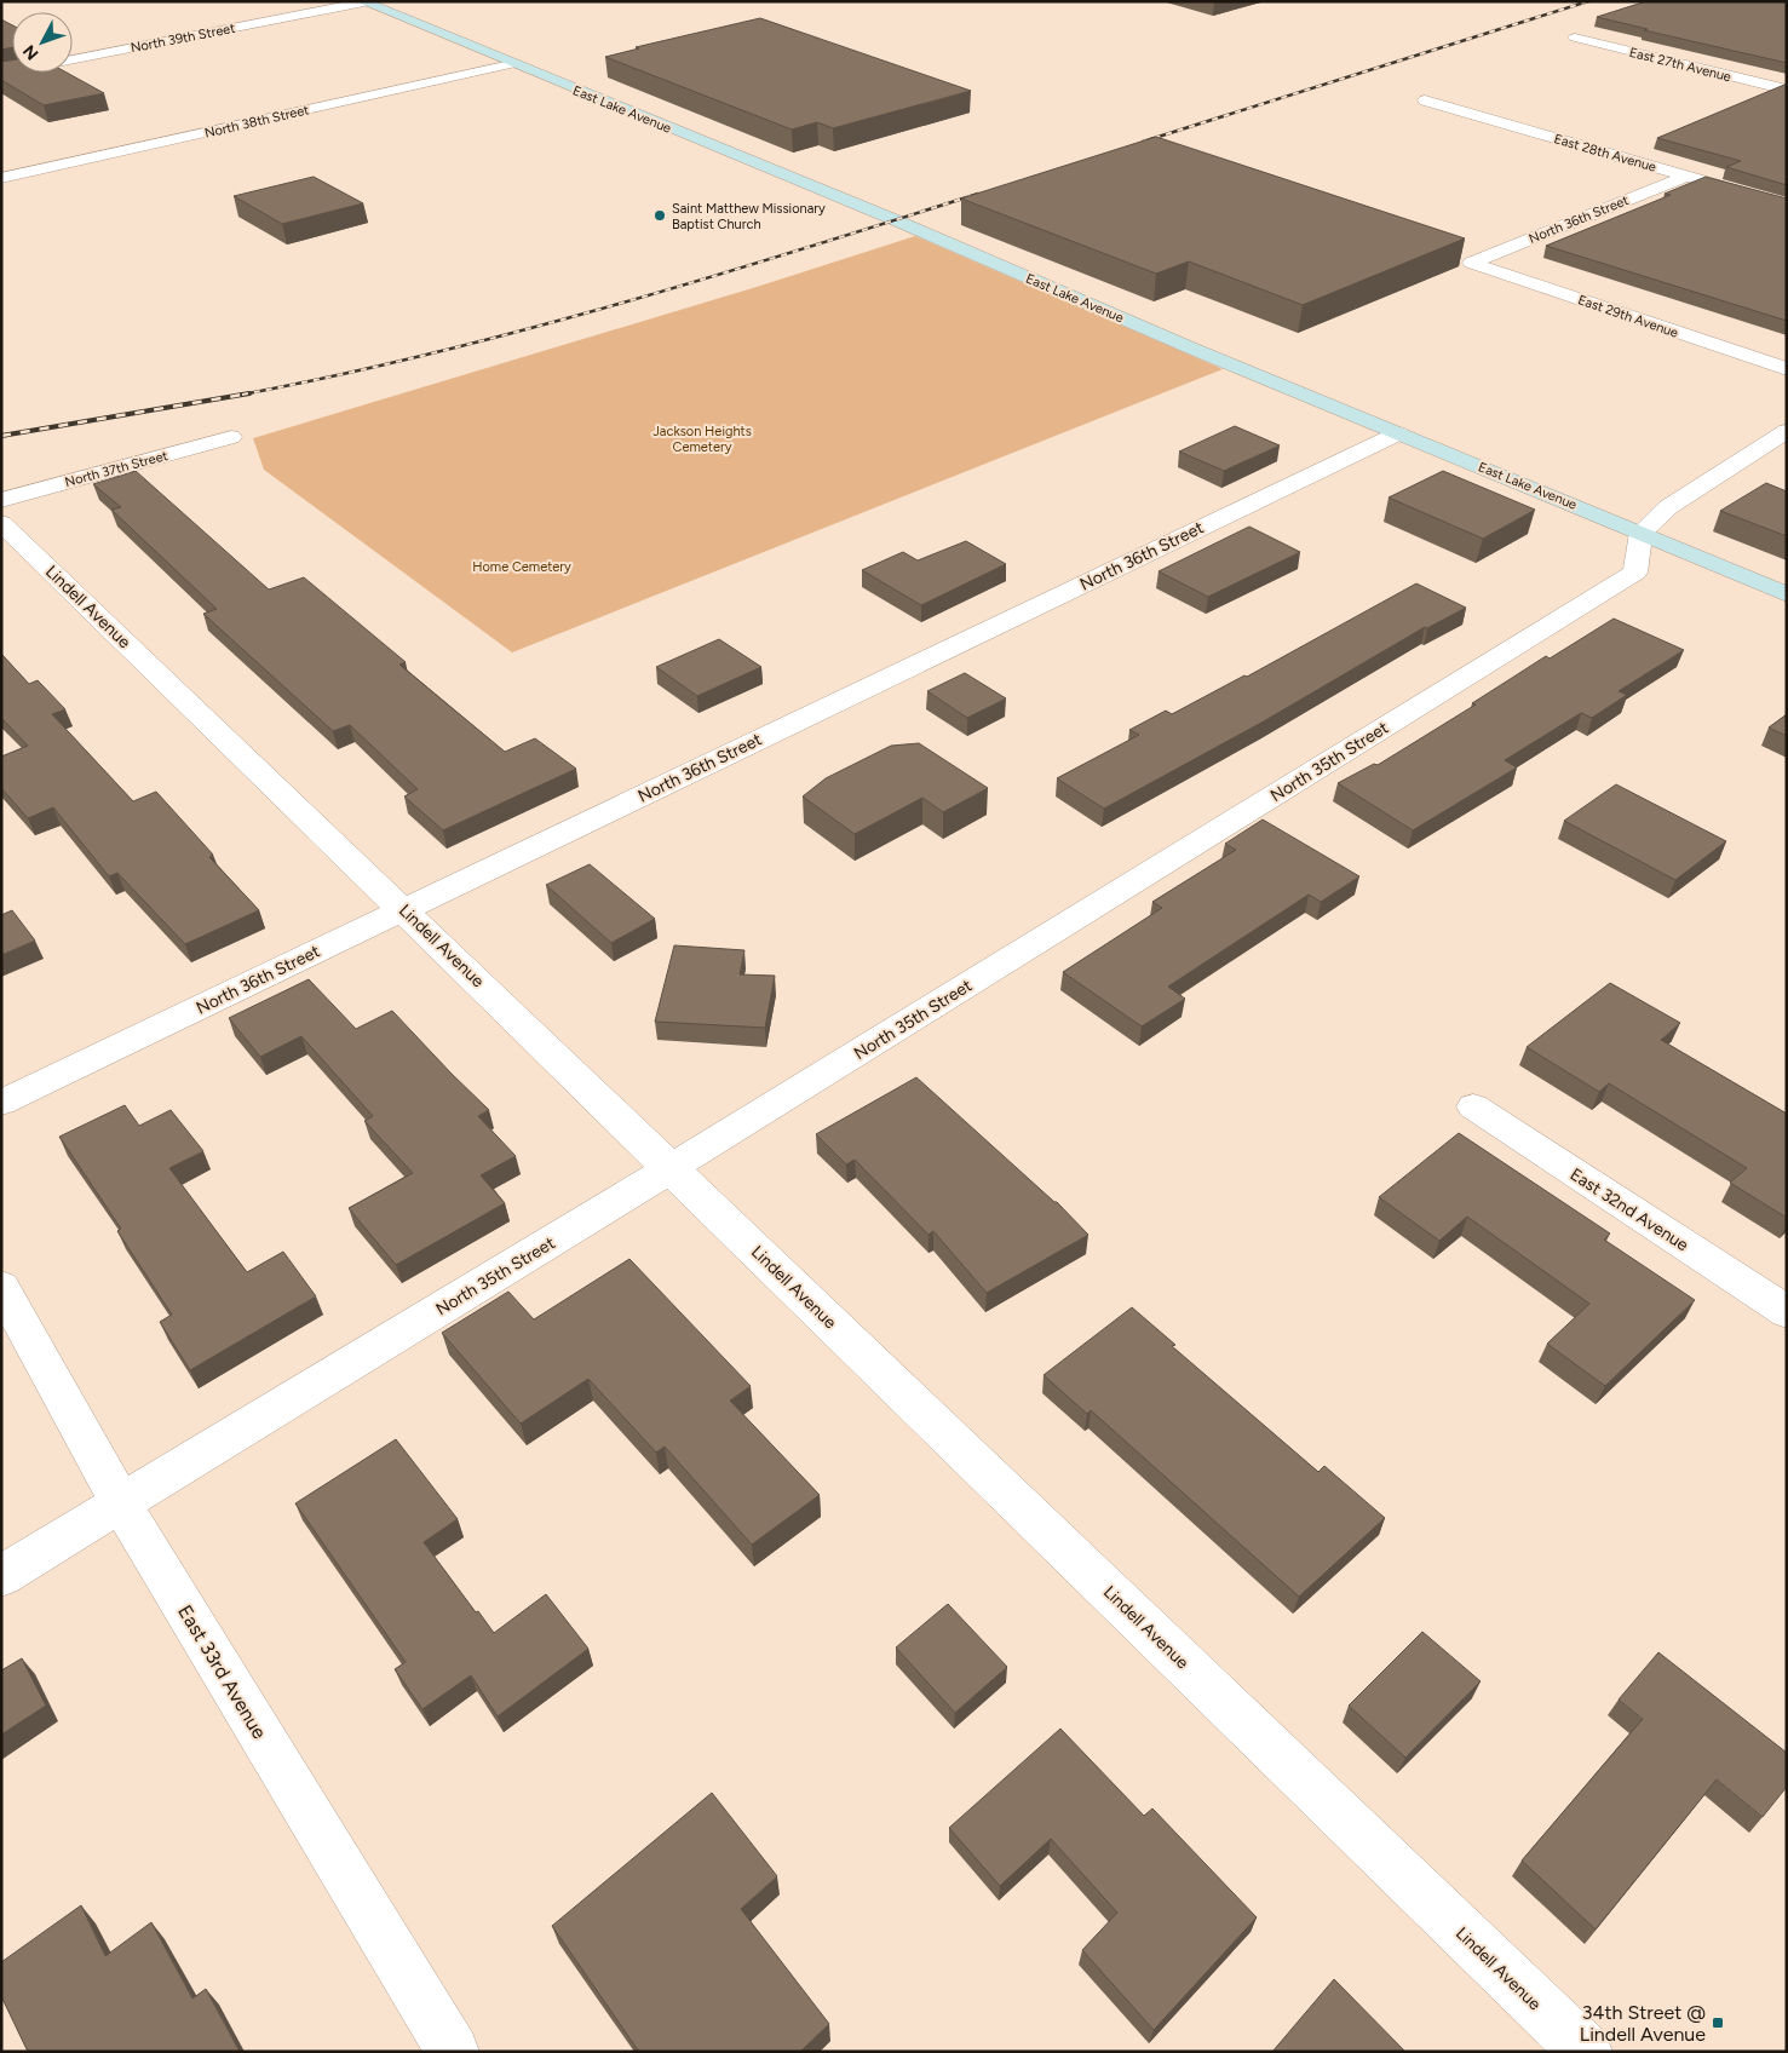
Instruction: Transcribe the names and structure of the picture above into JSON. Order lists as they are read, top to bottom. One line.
{"streets":{"street":["North 39th Street","East 27th Avenue","East Lake Avenue","North 38th Street","East 28th Avenue","North 36th Street","East 29th Avenue","North 37th Street","Lindell Avenue","North 35th Street","East 32nd Avenue","East 33rd Avenue"]},"crossings":[["North 39th Street","East Lake Avenue"],["East Lake Avenue","North 38th Street"],["East Lake Avenue","North 36th Street"],["East Lake Avenue","North 35th Street"],["East 28th Avenue","North 36th Street"],["North 36th Street","East 29th Avenue"],["North 36th Street","Lindell Avenue"],["Lindell Avenue","North 35th Street"],["North 35th Street","East 33rd Avenue"]],"parks":["Jackson Heights Cemetery","Home Cemetery"],"places":{"other":["Saint Matthew Missionary Baptist Church"],"transit":["34th Street @ Lindell Avenue"]},"north":"bottom left"}
